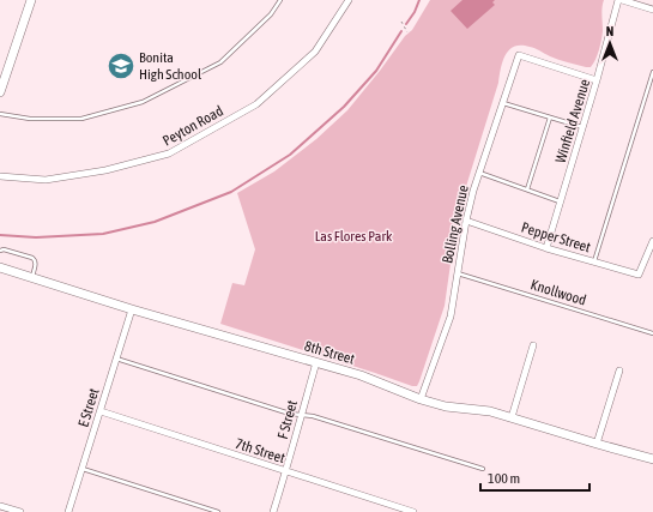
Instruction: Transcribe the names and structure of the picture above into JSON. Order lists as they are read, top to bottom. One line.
{"streets":{"street":["Winfield Avenue","Peyton Road","Bolling Avenue","Pepper Street","8th Street","E Street","F Street","7th Street"],"lane":["Knollwood"]},"crossings":[["Winfield Avenue","Bolling Avenue"],["Winfield Avenue","Pepper Street"],["Bolling Avenue","Pepper Street"],["Bolling Avenue","Knollwood"],["Bolling Avenue","8th Street"],["8th Street","E Street"],["8th Street","F Street"],["E Street","7th Street"],["F Street","7th Street"]],"parks":["Las Flores Park"],"places":{"school or university":["Bonita High School"]},"scale_bar":"100 m","north":"top"}
